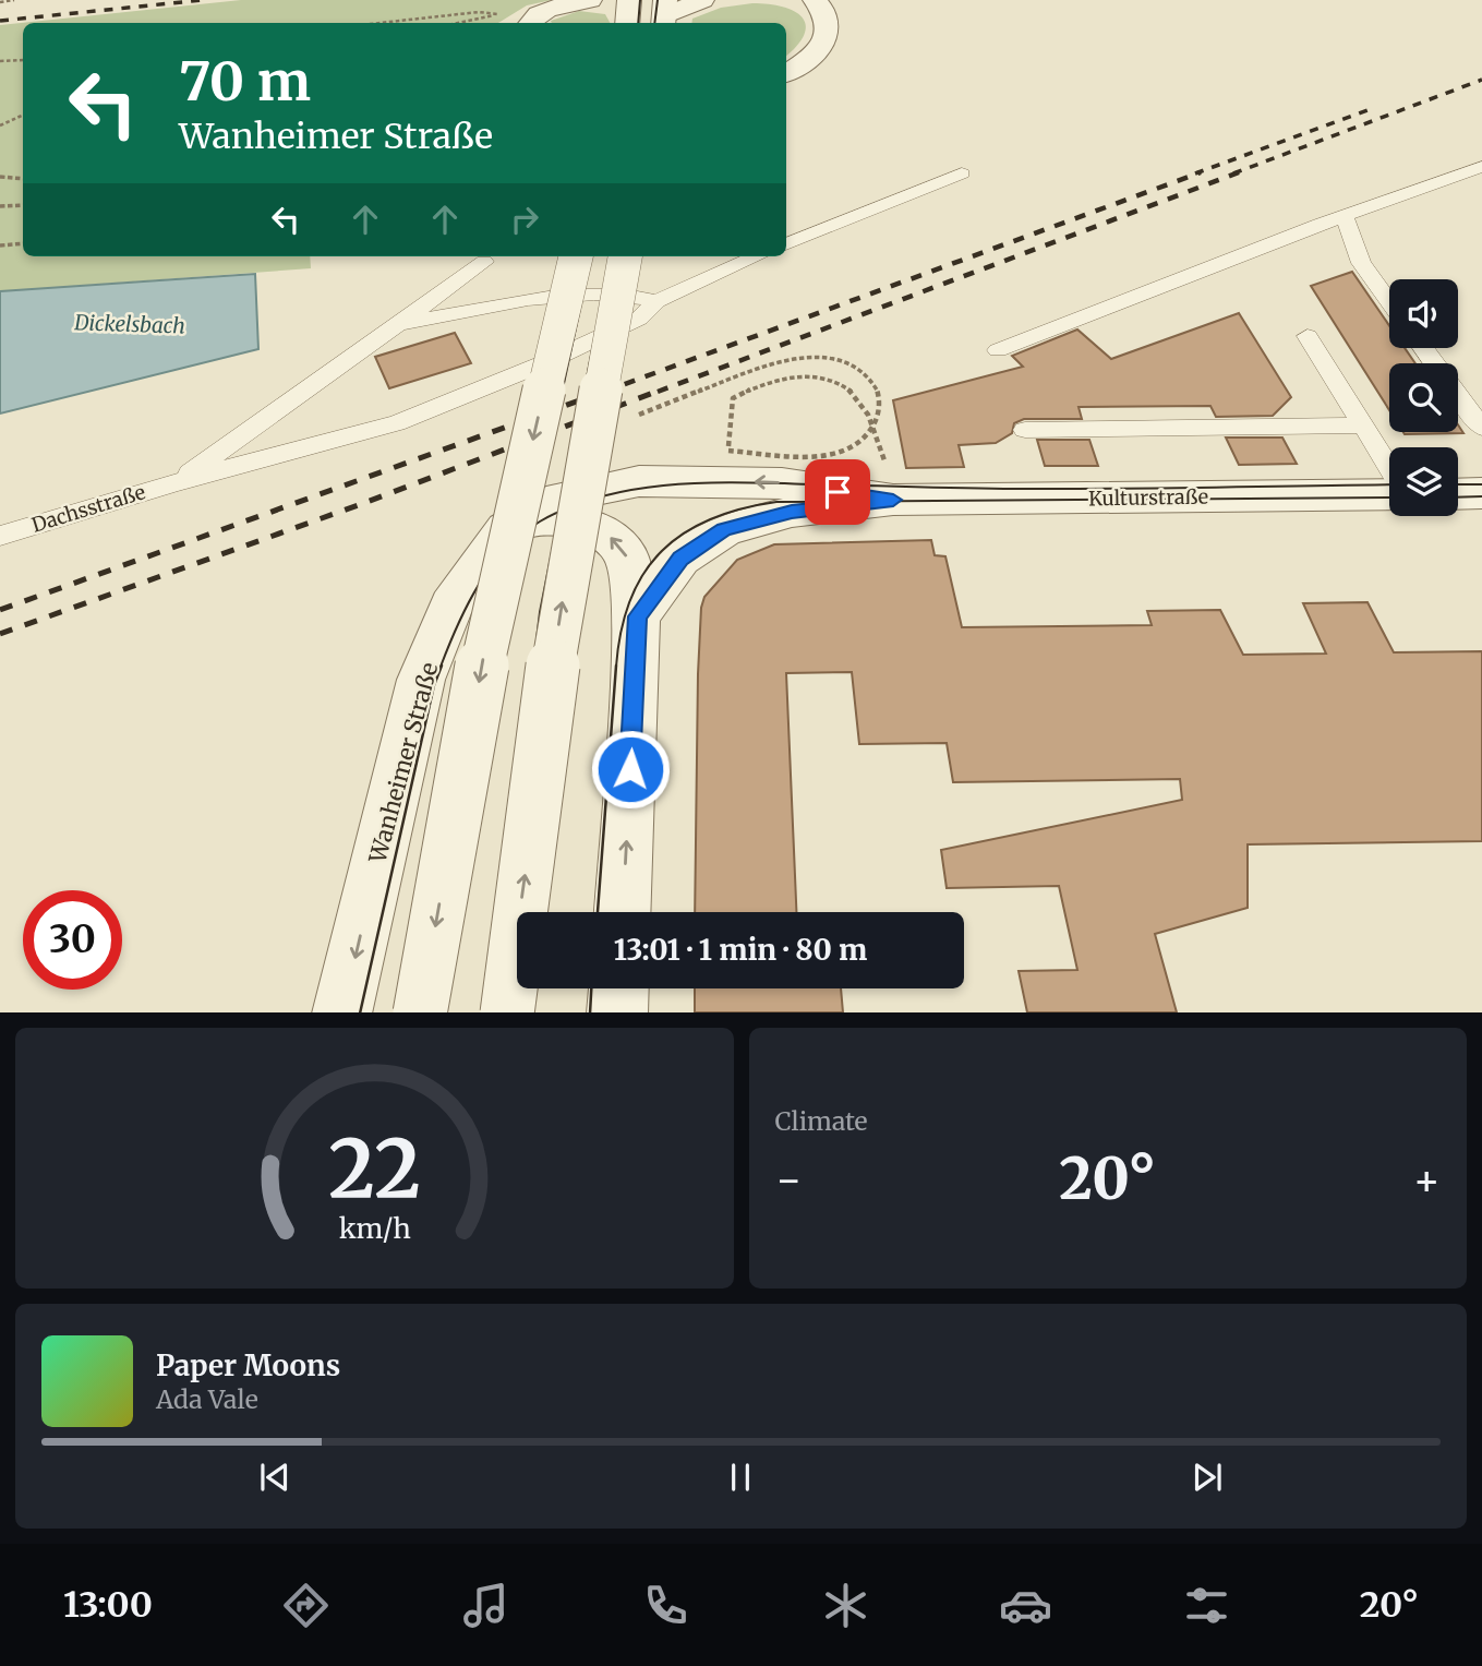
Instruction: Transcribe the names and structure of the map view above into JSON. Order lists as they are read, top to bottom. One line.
{"streets":{"street":["Kulturstraße","Wanheimer Straße"],"lane":["Dachsstraße"]},"crossings":[["Kulturstraße","Wanheimer Straße"]],"water":["Dickelsbach"],"page":{"turn":["70 m","Wanheimer Straße"],"limit":"30","trip":"13:01 · 1 min · 80 m","tile":"Climate","heat":["−","20°","+"],"song":["Paper Moons","Ada Vale"],"tabs":["13:00","20°"],"gauge":["22","km/h"]}}
